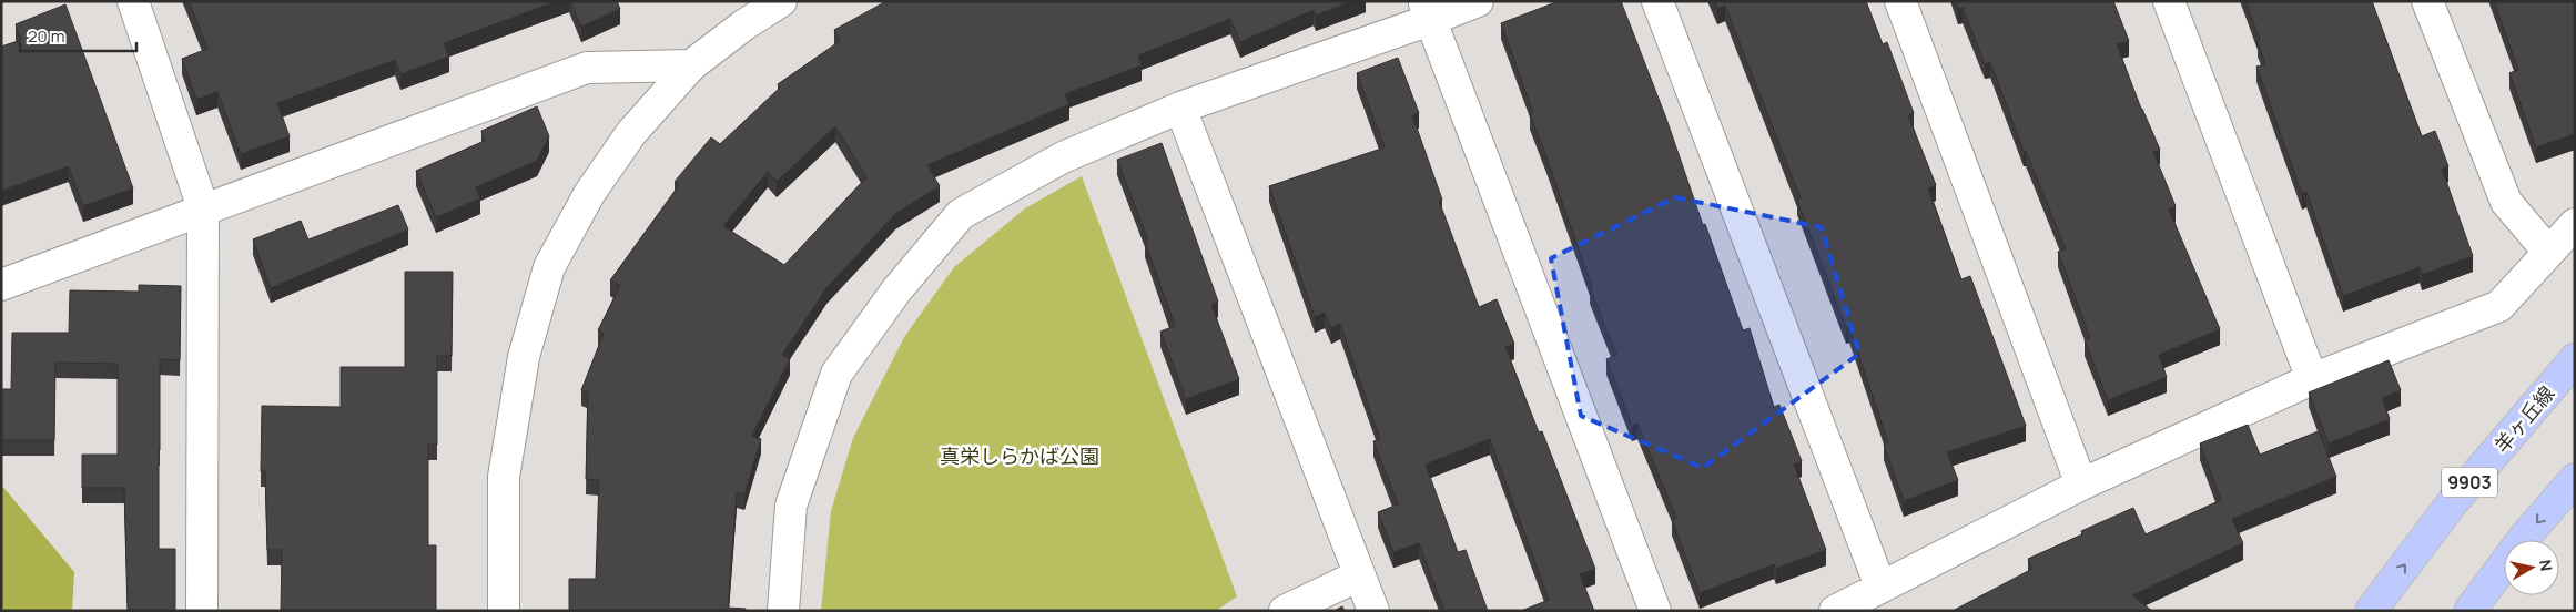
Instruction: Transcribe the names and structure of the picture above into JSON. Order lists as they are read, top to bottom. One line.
{"streets":{"main road":["羊ヶ丘線","9903"]},"parks":["真栄しらかば公園"],"scale_bar":"20 m","north":"right"}
